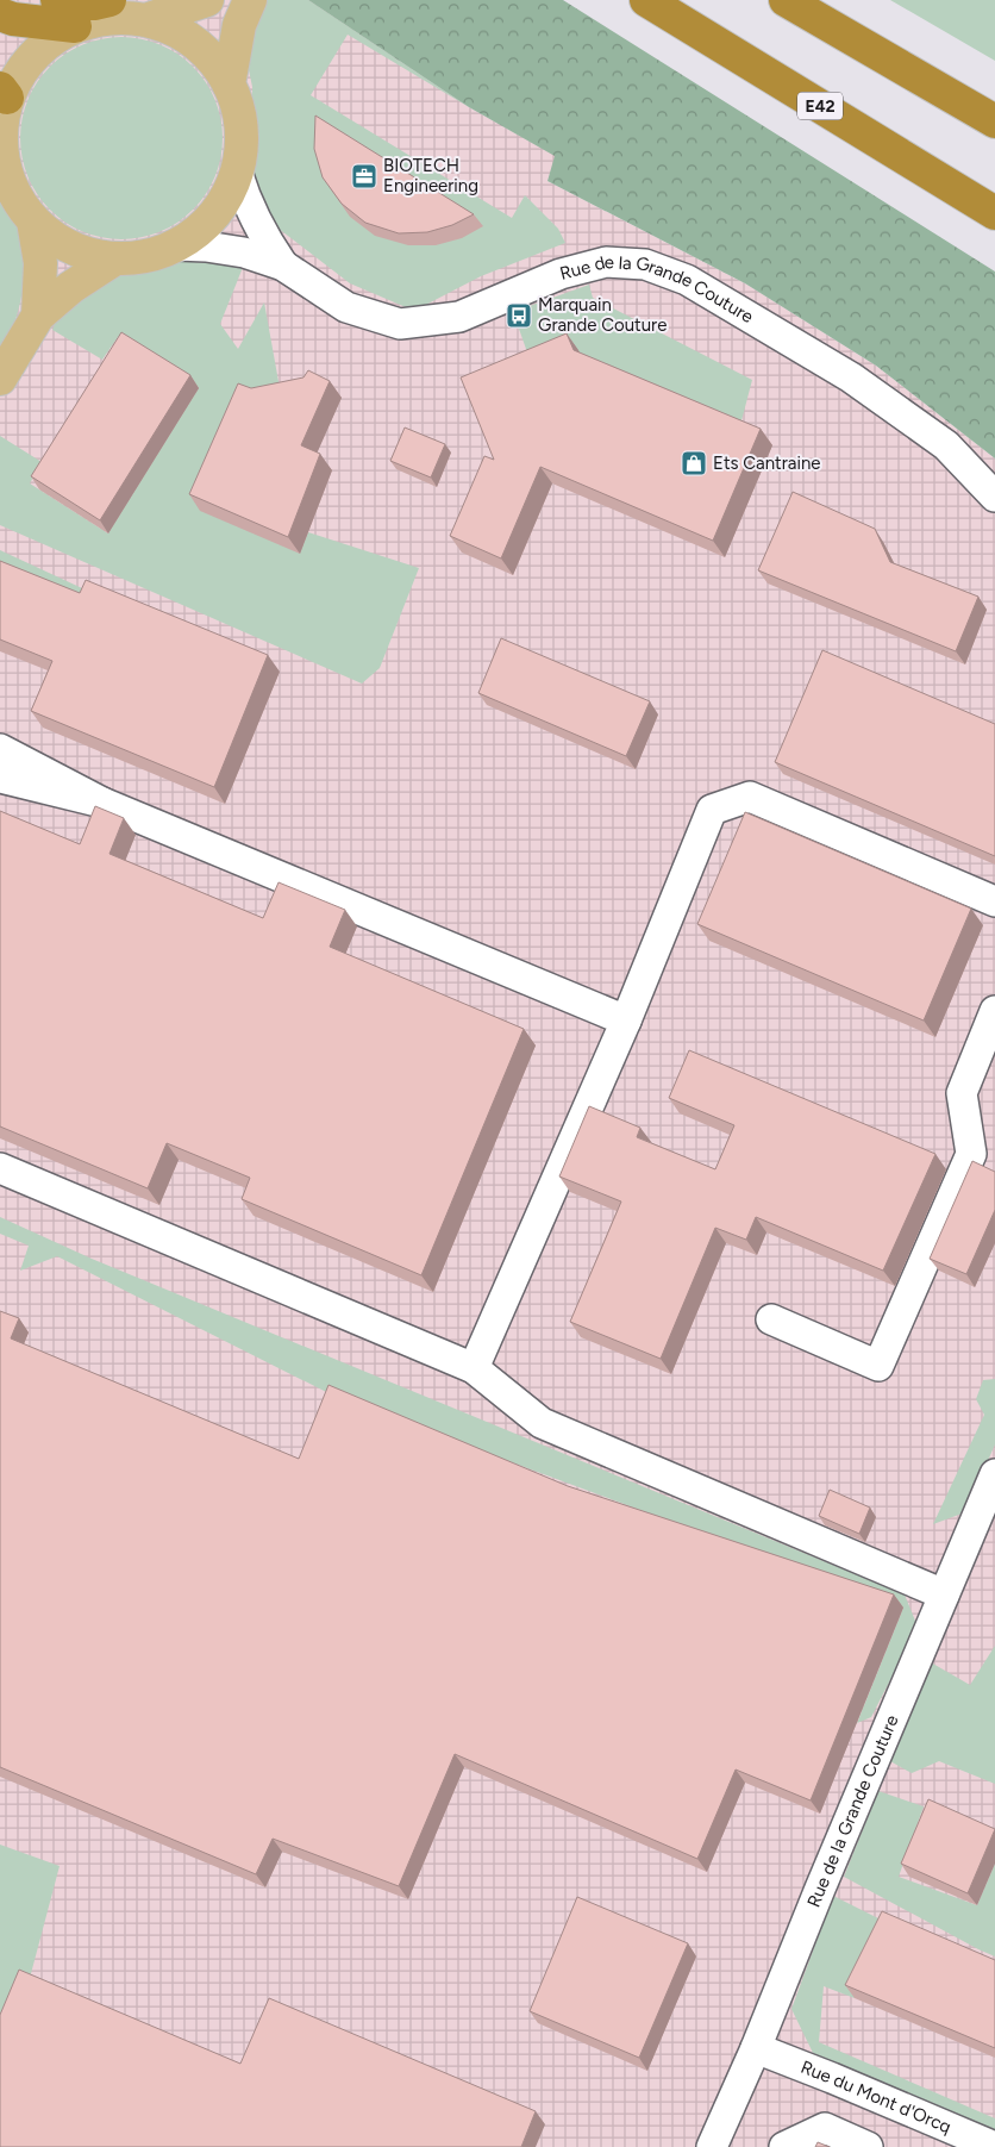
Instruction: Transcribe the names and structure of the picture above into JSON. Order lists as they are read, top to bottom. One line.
{"streets":{"highway":["E42"],"street":["Rue de la Grande Couture","Rue du Mont d'Orcq"]},"crossings":[["Rue de la Grande Couture","Rue du Mont d'Orcq"]],"places":{"office":["BIOTECH Engineering"],"bus stop":["Marquain Grande Couture"],"shop":["Ets Cantraine"]}}
